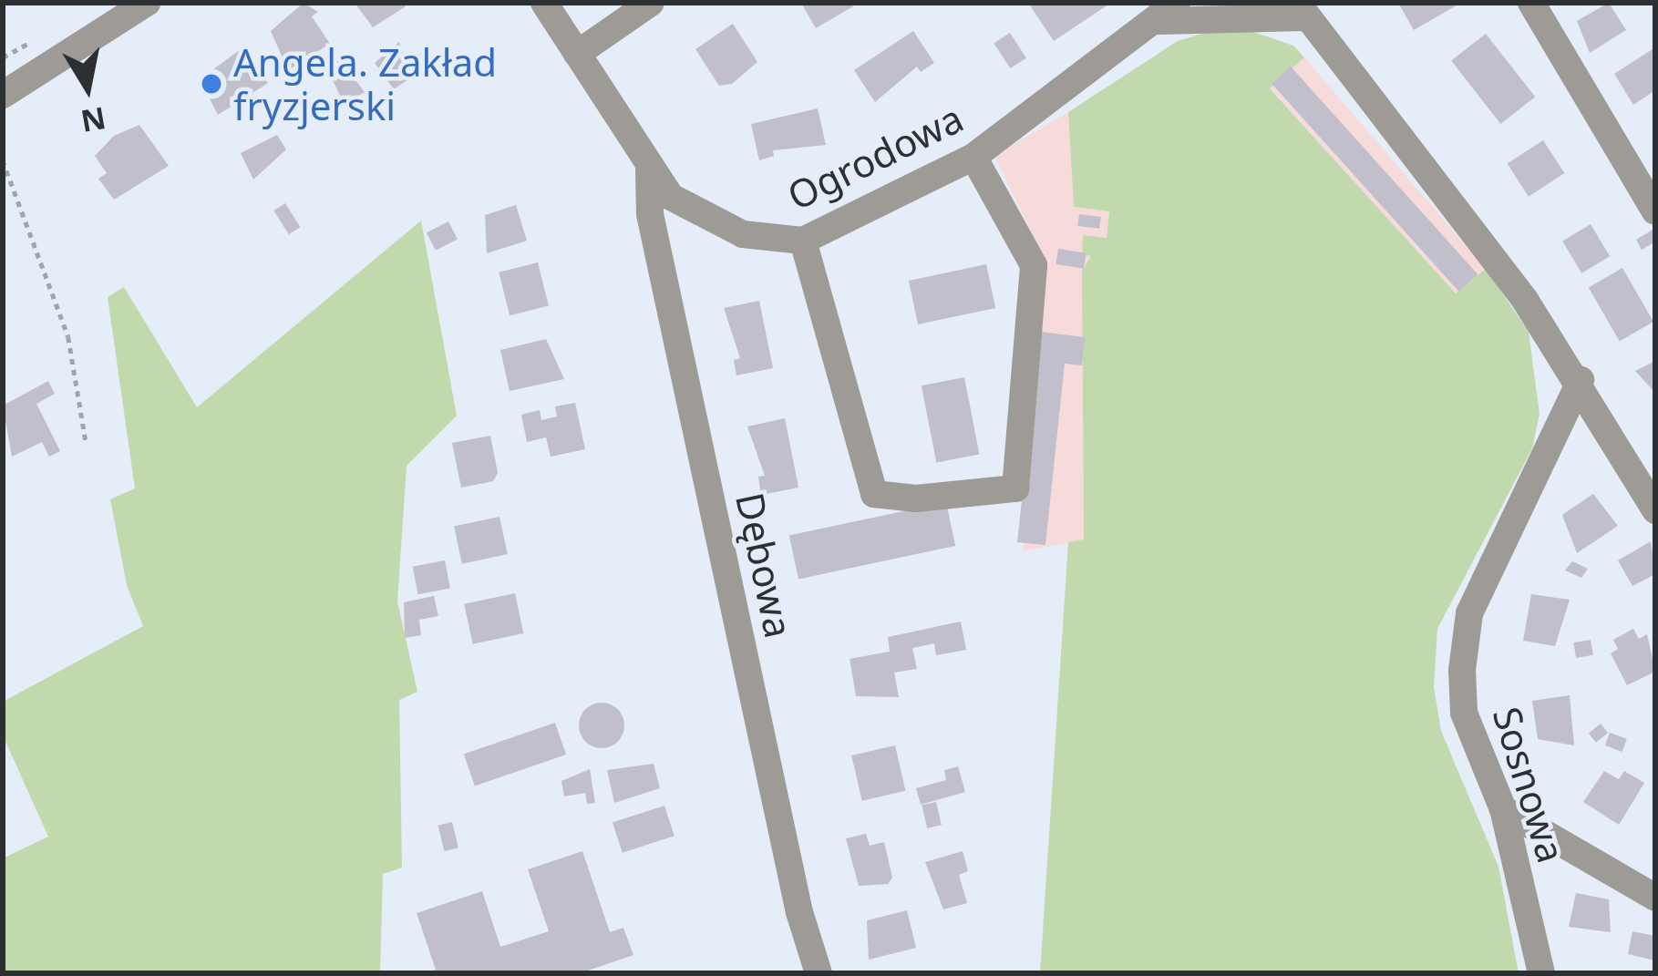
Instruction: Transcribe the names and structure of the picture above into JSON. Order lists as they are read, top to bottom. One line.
{"streets":{"street":["Ogrodowa","Dębowa","Sosnowa"]},"crossings":[["Ogrodowa","Dębowa"]],"places":["Angela. Zakład fryzjerski"],"north":"bottom"}
